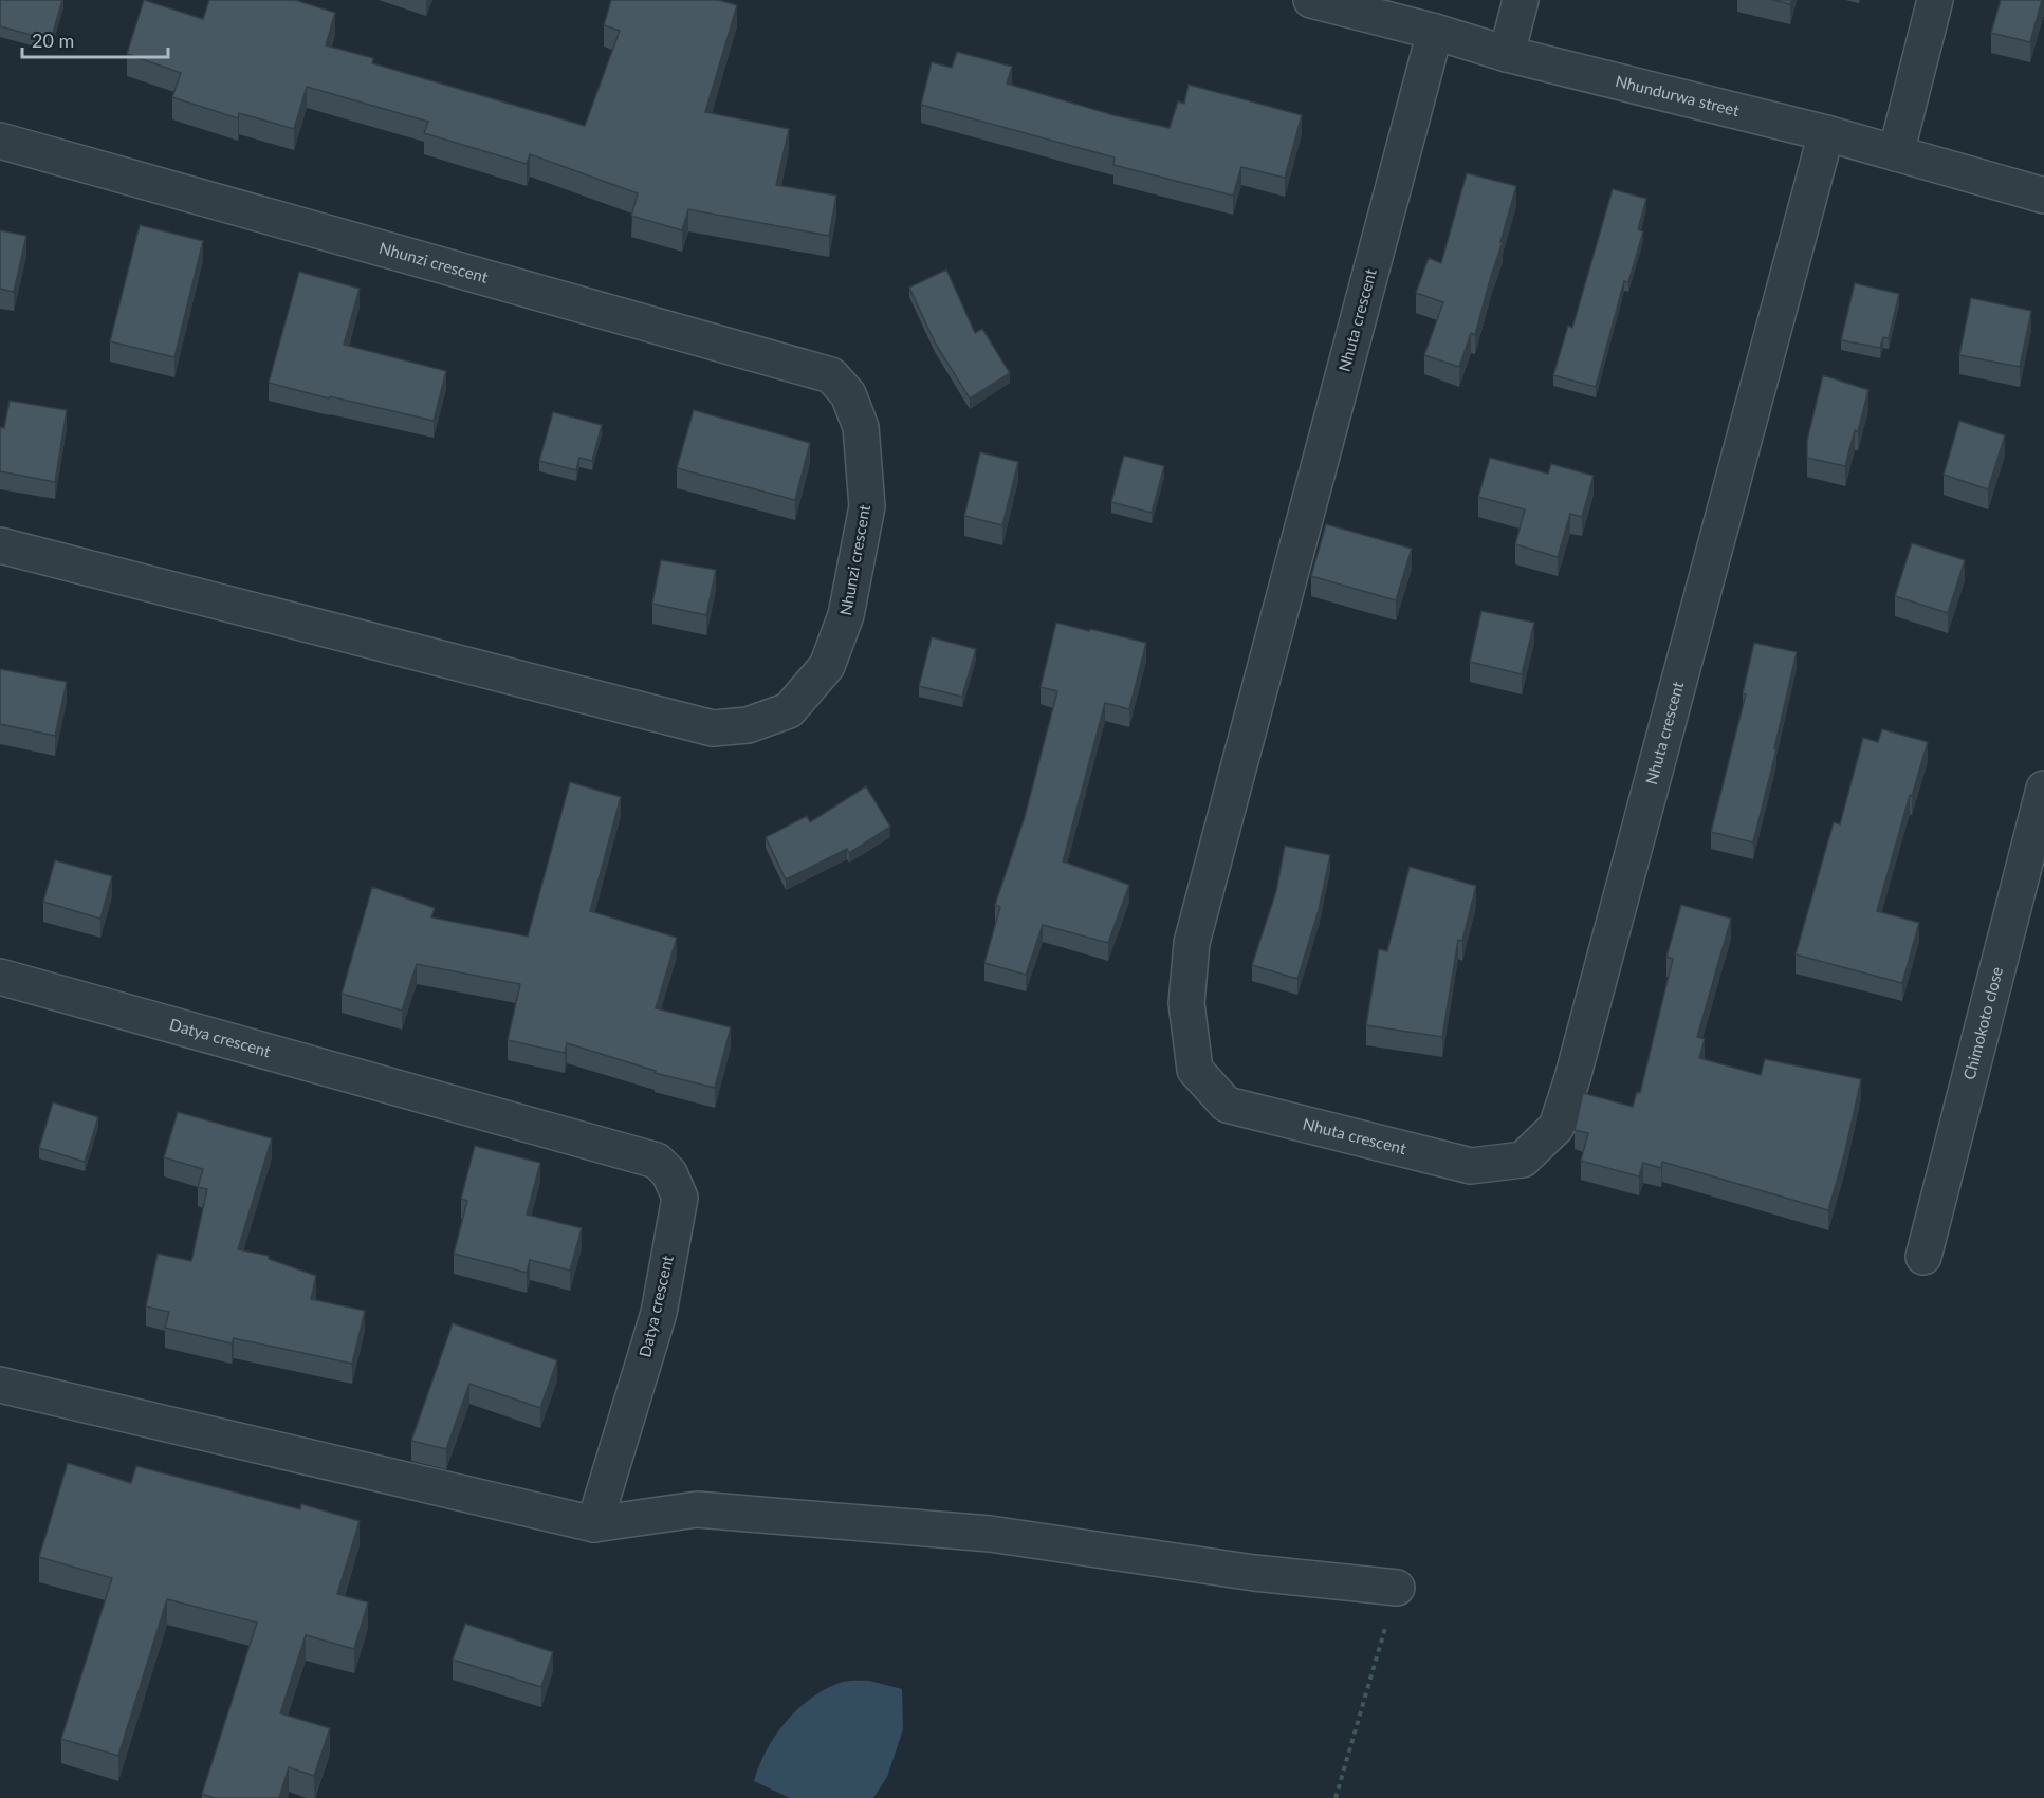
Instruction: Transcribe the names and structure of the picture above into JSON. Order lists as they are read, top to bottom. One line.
{"streets":{"street":["Nhundurwa street","Nhunzi crescent","Nhuta crescent","Chimokoto close","Datya crescent"]},"crossings":[["Nhundurwa street","Nhuta crescent"]],"scale_bar":"20 m"}
